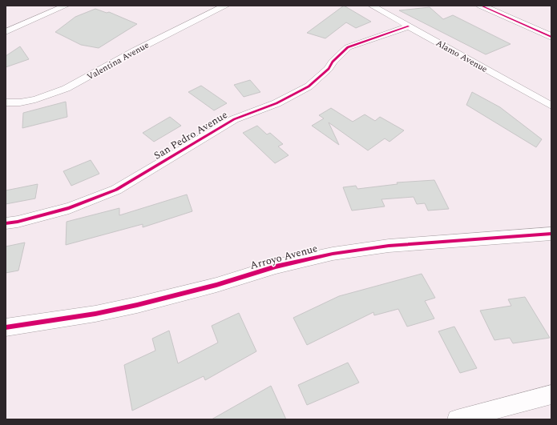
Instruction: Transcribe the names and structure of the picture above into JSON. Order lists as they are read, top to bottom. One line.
{"streets":{"street":["Alamo Avenue","Valentina Avenue","San Pedro Avenue","Arroyo Avenue"]},"crossings":[["Alamo Avenue","San Pedro Avenue"]]}
